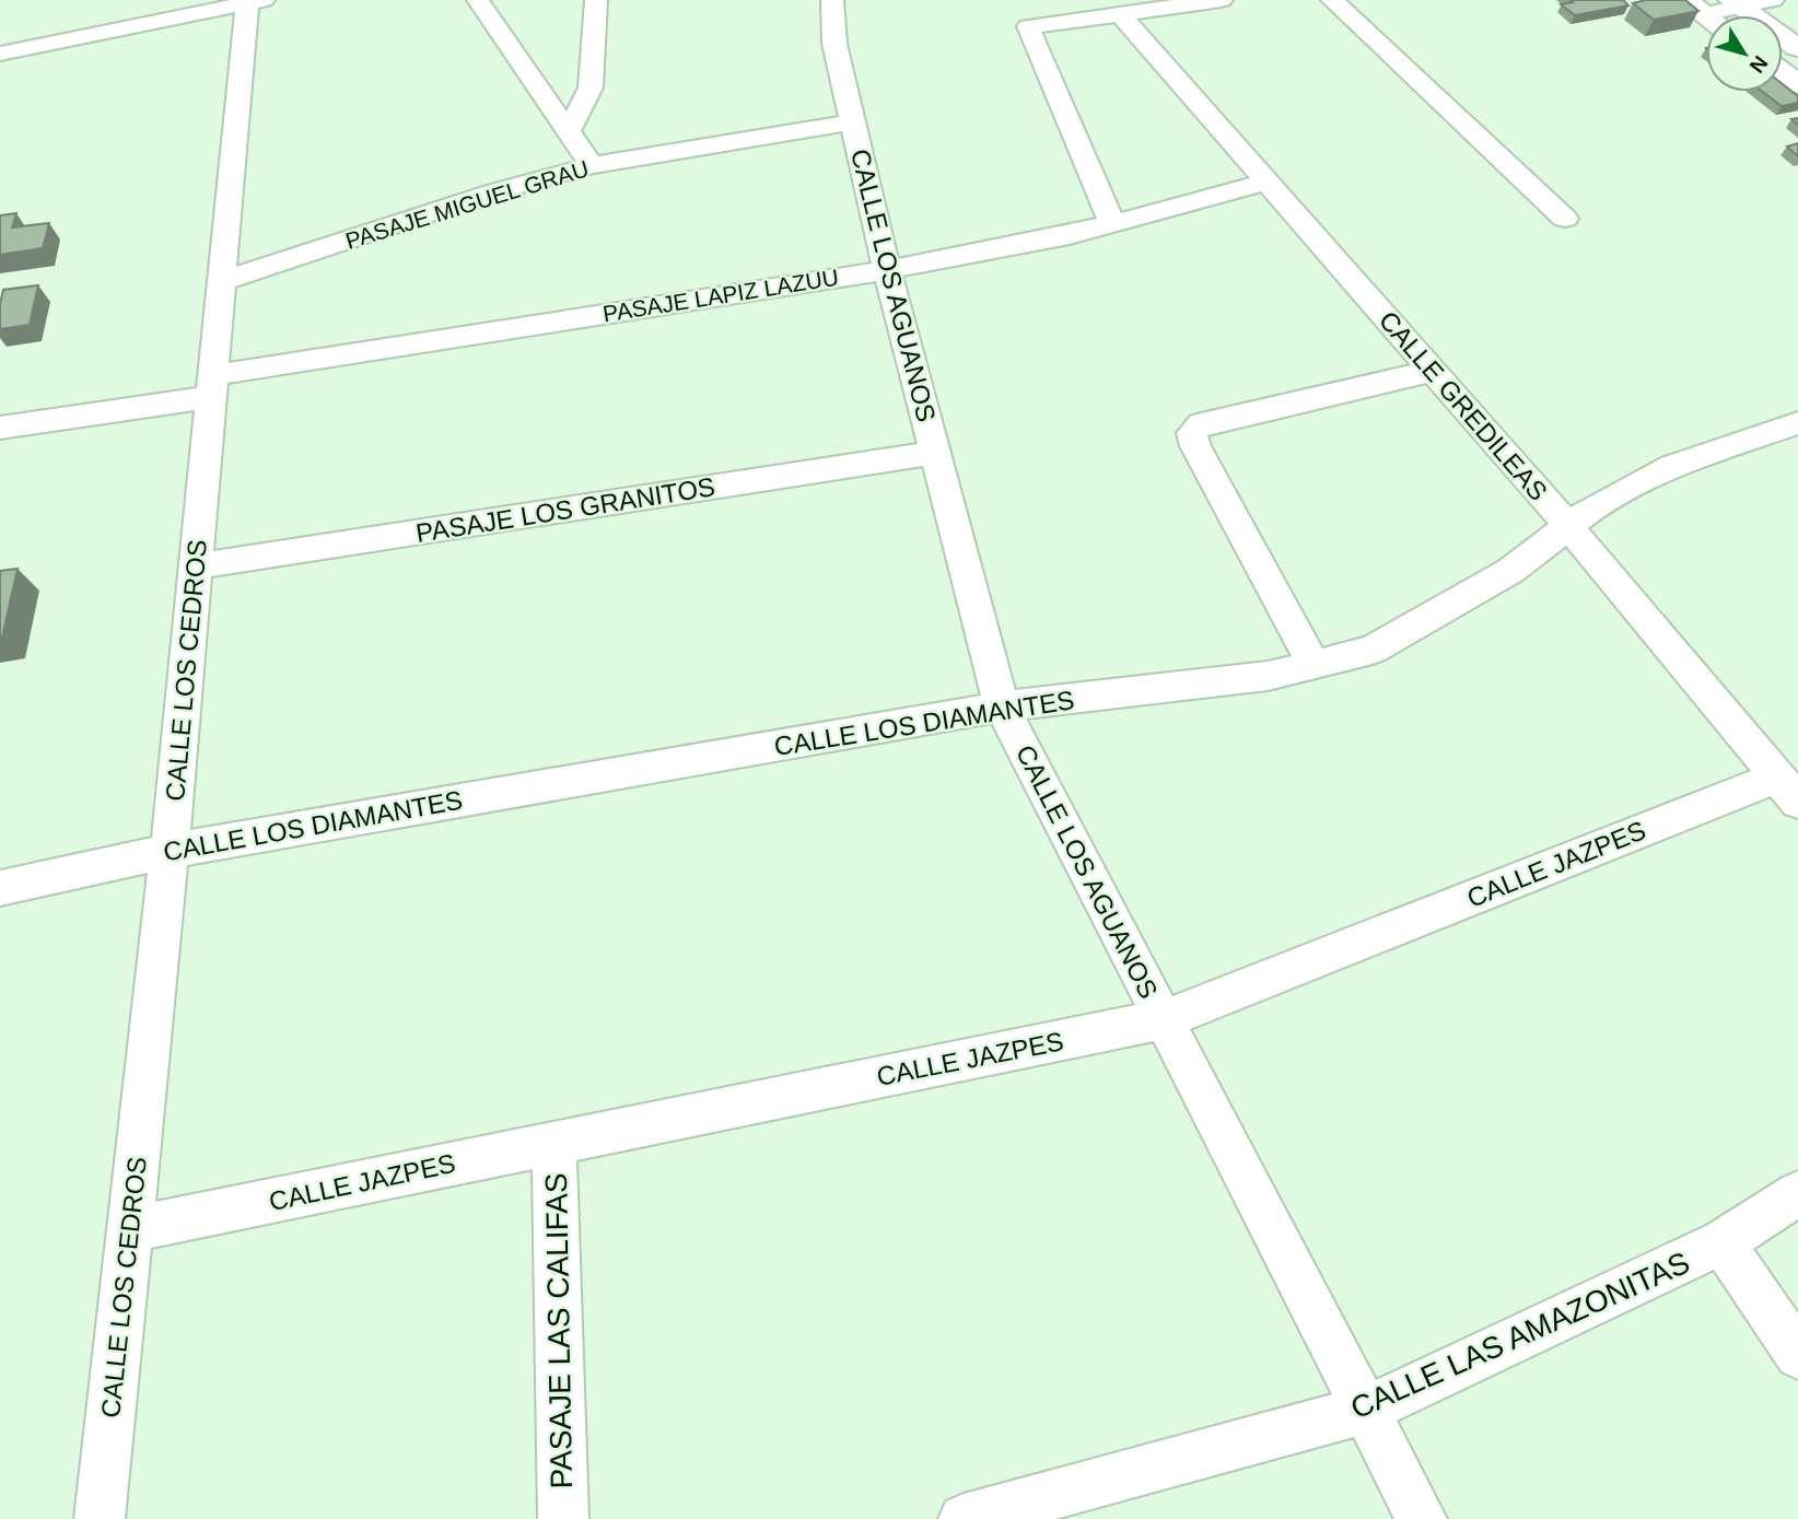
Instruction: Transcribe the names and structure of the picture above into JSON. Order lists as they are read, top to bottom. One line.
{"streets":{"street":["PASAJE MIGUEL GRAU","CALLE LOS AGUANOS","PASAJE LAPIZ LAZUU","CALLE GREDILEAS","PASAJE LOS GRANITOS","CALLE LOS CEDROS","CALLE LOS DIAMANTES","CALLE JAZPES","PASAJE LAS CALIFAS","CALLE LAS AMAZONITAS"]},"crossings":[["PASAJE MIGUEL GRAU","CALLE LOS AGUANOS"],["PASAJE MIGUEL GRAU","CALLE LOS CEDROS"],["CALLE LOS AGUANOS","PASAJE LAPIZ LAZUU"],["CALLE LOS AGUANOS","PASAJE LOS GRANITOS"],["CALLE LOS AGUANOS","CALLE LOS DIAMANTES"],["CALLE LOS AGUANOS","CALLE JAZPES"],["CALLE LOS AGUANOS","CALLE LAS AMAZONITAS"],["PASAJE LAPIZ LAZUU","CALLE GREDILEAS"],["PASAJE LAPIZ LAZUU","CALLE LOS CEDROS"],["CALLE GREDILEAS","CALLE LOS DIAMANTES"],["CALLE GREDILEAS","CALLE JAZPES"],["PASAJE LOS GRANITOS","CALLE LOS CEDROS"],["CALLE LOS CEDROS","CALLE LOS DIAMANTES"],["CALLE LOS CEDROS","CALLE JAZPES"],["CALLE JAZPES","PASAJE LAS CALIFAS"]],"north":"bottom right"}
